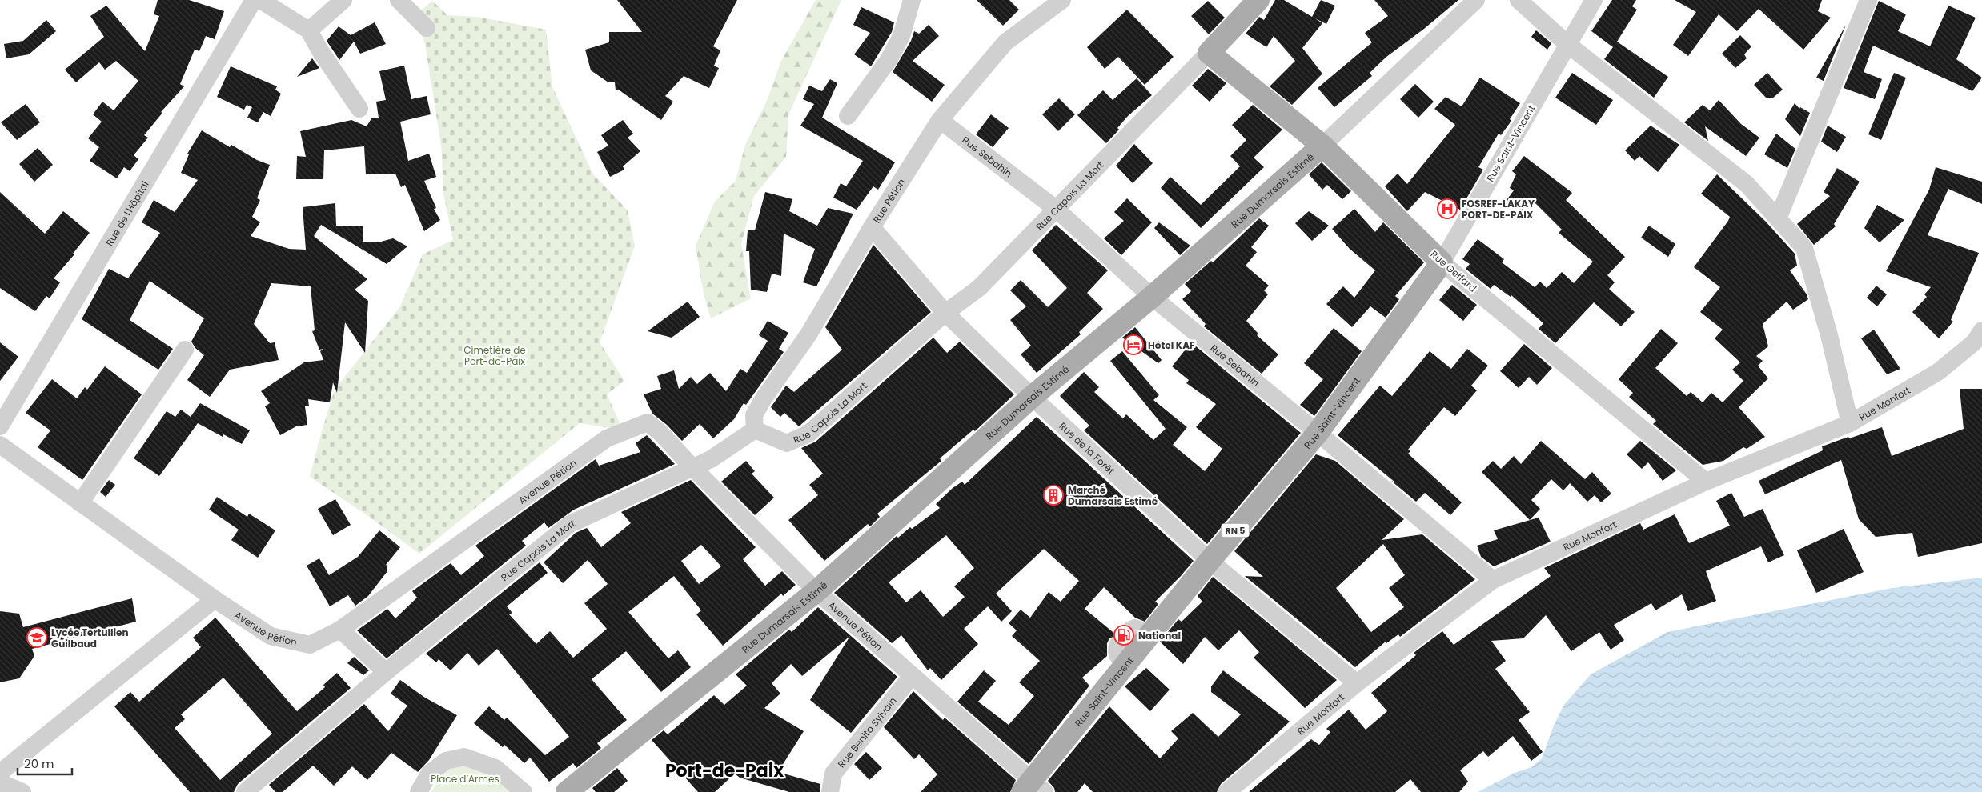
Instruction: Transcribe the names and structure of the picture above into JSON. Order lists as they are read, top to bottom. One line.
{"streets":{"main road":["Rue Saint-Vincent","Rue Dumarsais Estimé","Rue Capois La Mort","Rue Geffard","RN 5"],"street":["Rue Sebahin","Rue Pétion","Rue de l'Hôpital","Rue Monfort","Rue de la Forêt","Avenue Pétion","Rue Benito Sylvain"]},"crossings":[["Rue Saint-Vincent","Rue Sebahin"],["Rue Saint-Vincent","Rue Geffard"],["Rue Saint-Vincent","Rue de la Forêt"],["Rue Saint-Vincent","Avenue Pétion"],["Rue Sebahin","Rue Dumarsais Estimé"],["Rue Sebahin","Rue Capois La Mort"],["Rue Sebahin","Rue Pétion"],["Rue Sebahin","Rue Monfort"],["Rue Dumarsais Estimé","Rue Geffard"],["Rue Dumarsais Estimé","Rue de la Forêt"],["Rue Dumarsais Estimé","Avenue Pétion"],["Rue Capois La Mort","Rue Pétion"],["Rue Capois La Mort","Rue Geffard"],["Rue Capois La Mort","Rue de la Forêt"],["Rue Capois La Mort","Avenue Pétion"],["Rue Pétion","Rue de la Forêt"],["Rue Geffard","Rue Monfort"],["Rue Monfort","Rue de la Forêt"],["Avenue Pétion","Rue Benito Sylvain"]],"districts":["Port-de-Paix"],"parks":["Cimetière de Port-de-Paix","Place d’Armes"],"places":{"hospital":["FOSREF-LAKAY PORT-DE-PAIX"],"hotel":["Hôtel KAF"],"building":["Marché Dumarsais Estimé"],"fuel station":["National"],"school or university":["Lycée Tertullien Guilbaud"]},"scale_bar":"20 m"}
